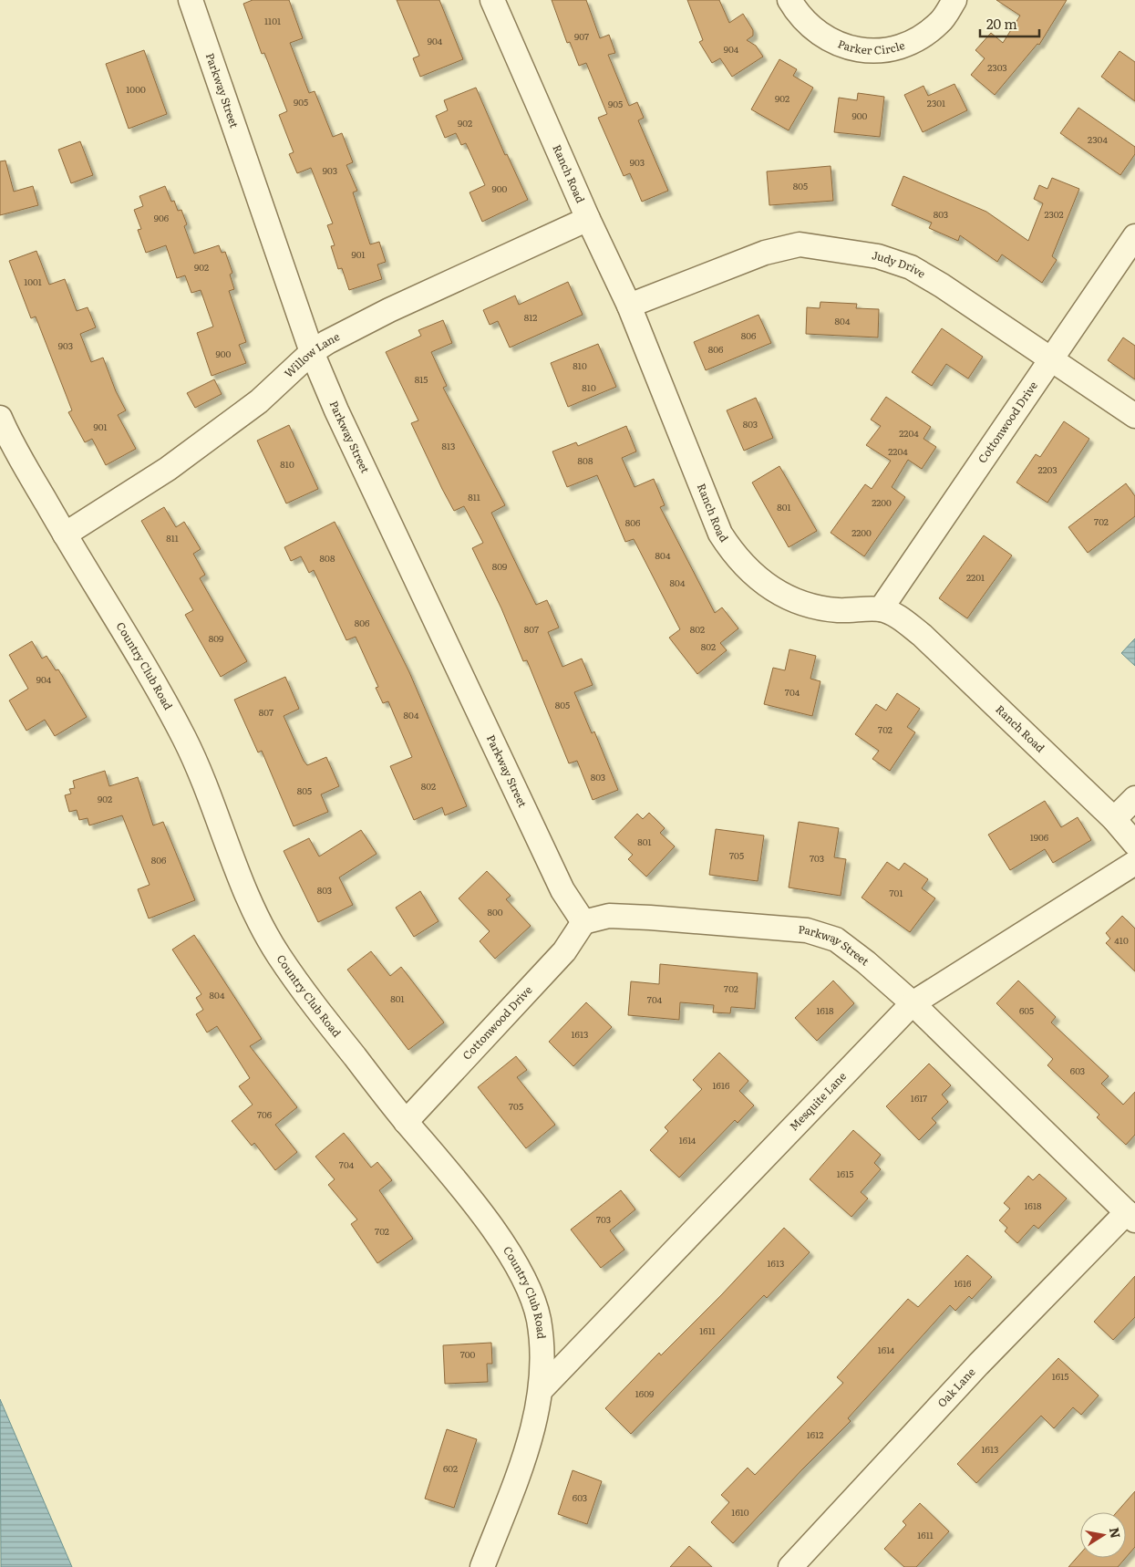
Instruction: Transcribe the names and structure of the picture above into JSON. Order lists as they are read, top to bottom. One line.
{"streets":{"street":["Parker Circle","Parkway Street","Ranch Road","Judy Drive","Willow Lane","Cottonwood Drive","Country Club Road","Mesquite Lane","Oak Lane"]},"crossings":[["Parkway Street","Willow Lane"],["Parkway Street","Cottonwood Drive"],["Parkway Street","Mesquite Lane"],["Parkway Street","Oak Lane"],["Ranch Road","Judy Drive"],["Ranch Road","Willow Lane"],["Ranch Road","Cottonwood Drive"],["Judy Drive","Cottonwood Drive"],["Willow Lane","Country Club Road"],["Cottonwood Drive","Country Club Road"],["Country Club Road","Mesquite Lane"]],"house_numbers":["1101","907","904","904","2303","1000","902","905","2301","905","900","902","2304","903","903","805","900","803","2302","906","901","902","1001","812","804","806","903","806","900","810","815","810","803","901","2204","813","2204","808","810","2203","811","2200","801","702","806","2200","811","804","808","809","2201","804","806","807","802","809","802","904","704","805","807","804","702","803","802","805","902","1906","801","705","703","806","803","701","800","410","702","804","801","704","1618","605","1613","603","1616","1617","705","706","1614","704","1615","1618","703","702","1613","1616","1611","1614","700","1615","1609","1612","1613","602","603","1610","1611"],"scale_bar":"20 m","north":"right"}
